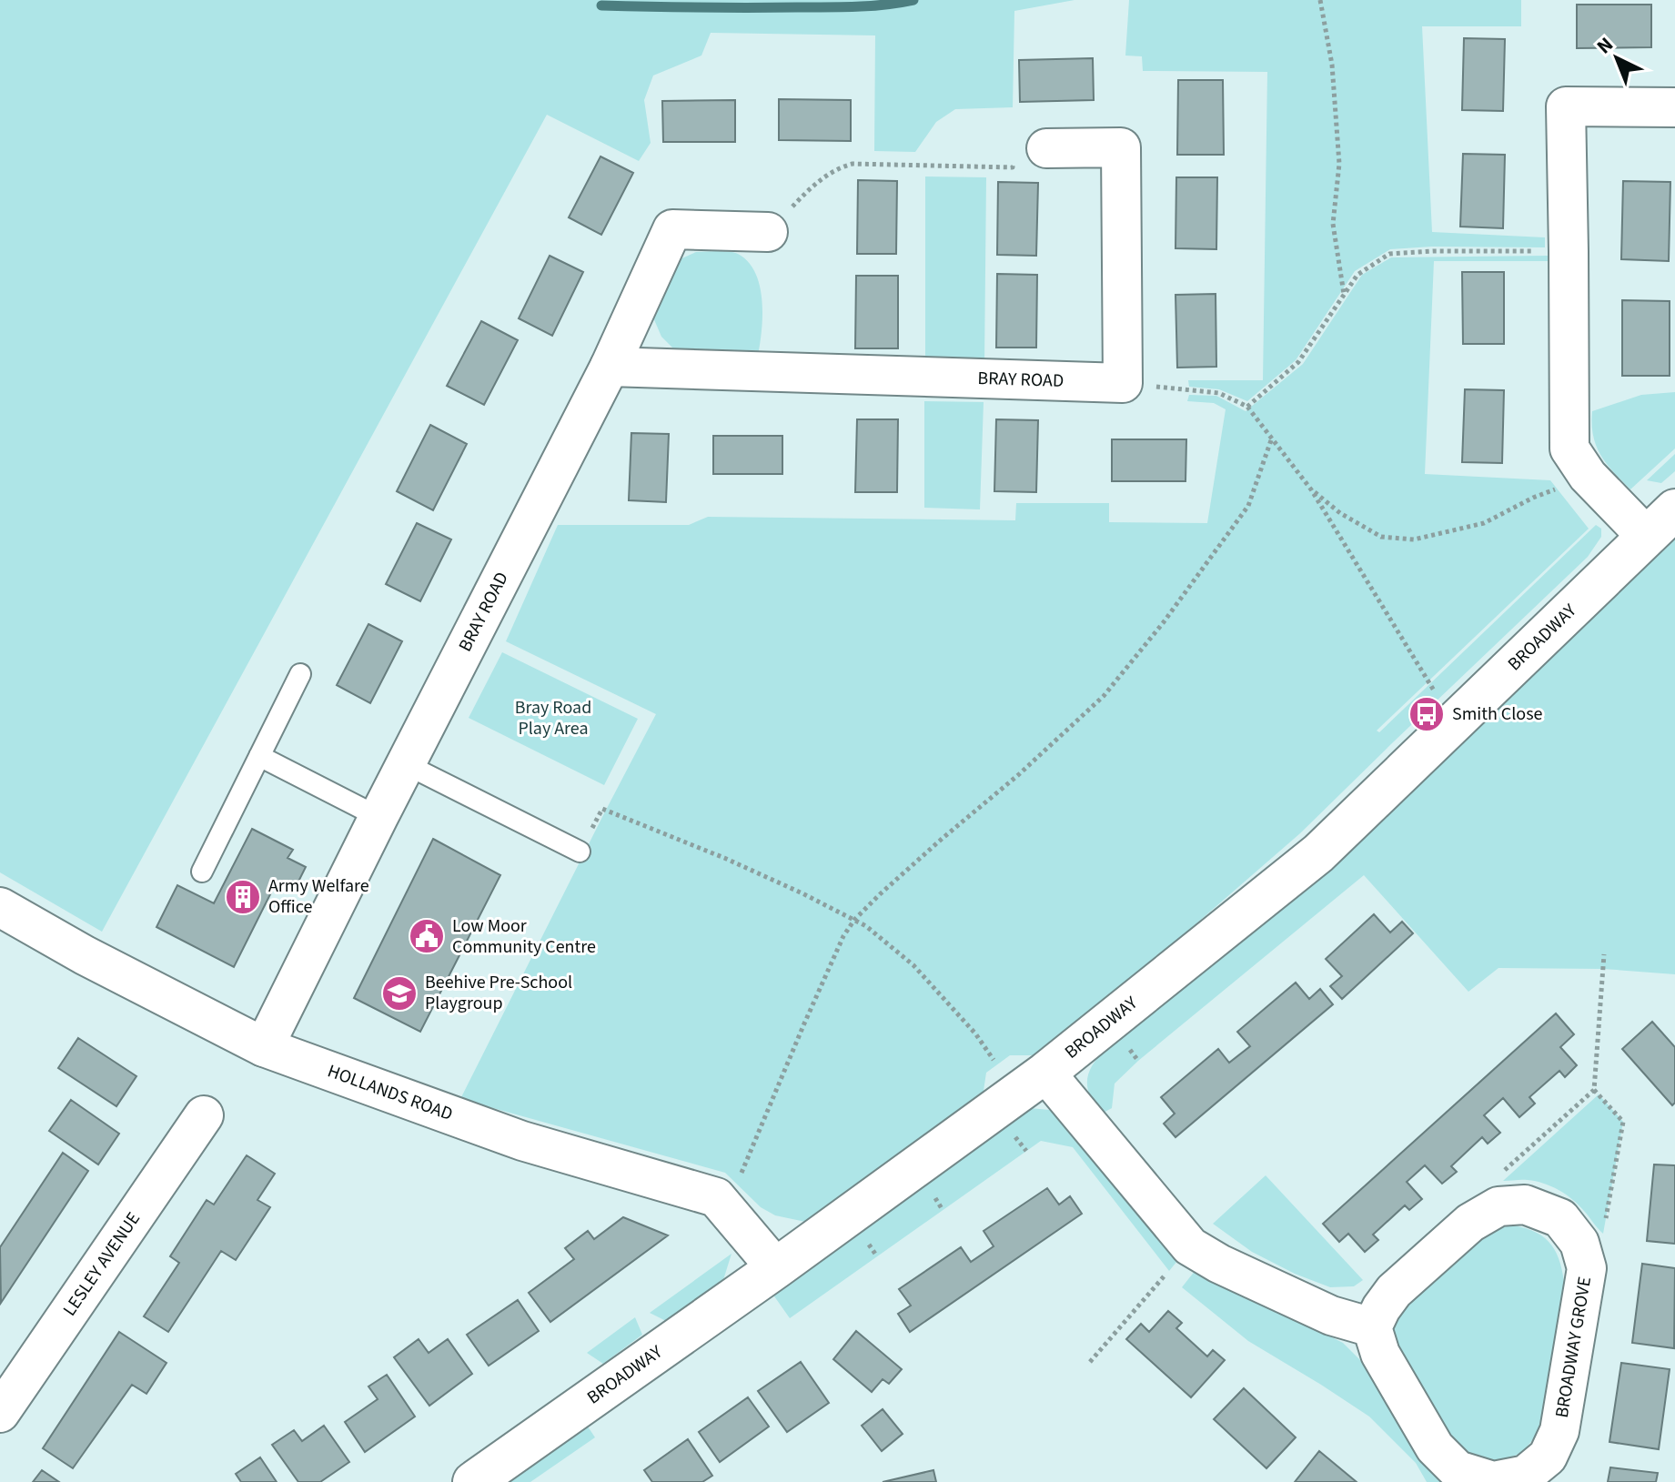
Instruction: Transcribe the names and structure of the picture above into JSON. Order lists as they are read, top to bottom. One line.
{"streets":{"street":["BRAY ROAD","BROADWAY","HOLLANDS ROAD","LESLEY AVENUE","BROADWAY GROVE"]},"crossings":[["BRAY ROAD","HOLLANDS ROAD"],["BROADWAY","HOLLANDS ROAD"]],"parks":["Bray Road Play Area"],"places":{"bus stop":["Smith Close"],"building":["Army Welfare Office"],"public building":["Low Moor Community Centre"],"school or university":["Beehive Pre-School Playgroup"]},"north":"top left"}
